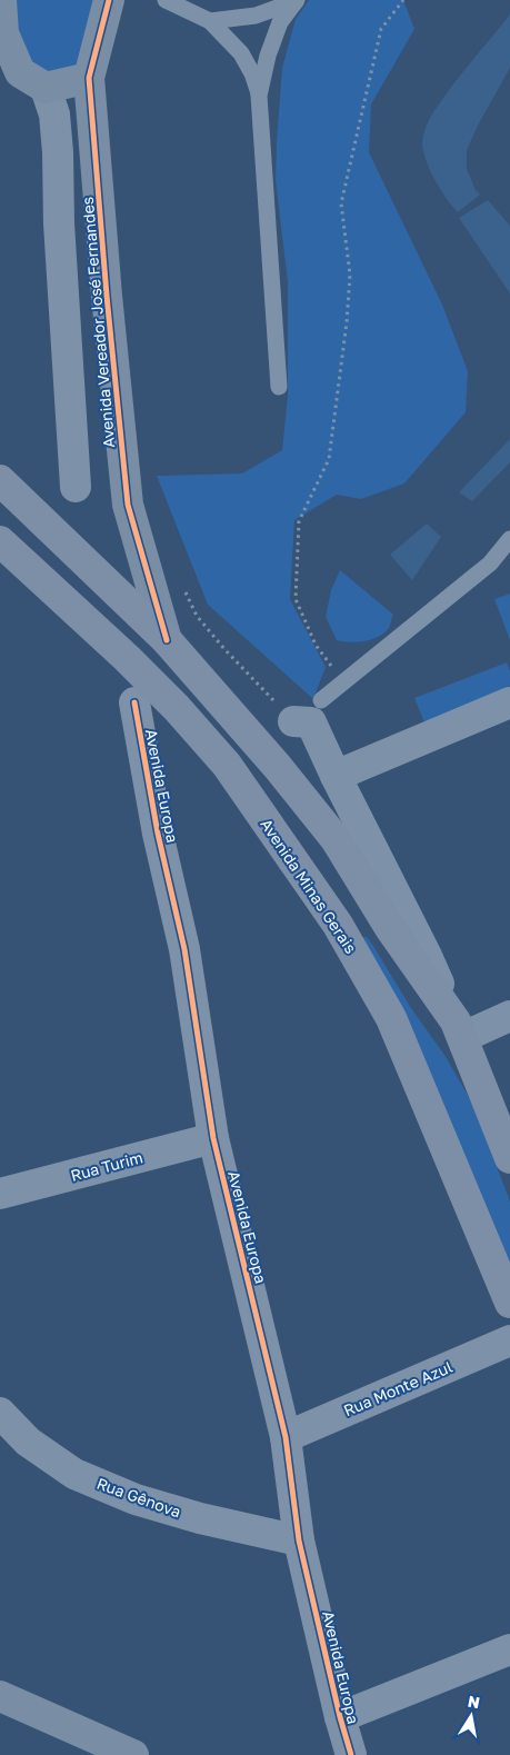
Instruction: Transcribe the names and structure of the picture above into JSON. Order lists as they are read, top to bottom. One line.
{"streets":{"main road":["Avenida Minas Gerais"],"street":["Avenida Vereador José Fernandes","Avenida Europa","Rua Turim","Rua Monte Azul","Rua Gênova"]},"crossings":[["Avenida Europa","Rua Turim"],["Avenida Europa","Rua Monte Azul"],["Avenida Europa","Rua Gênova"]],"north":"top"}
